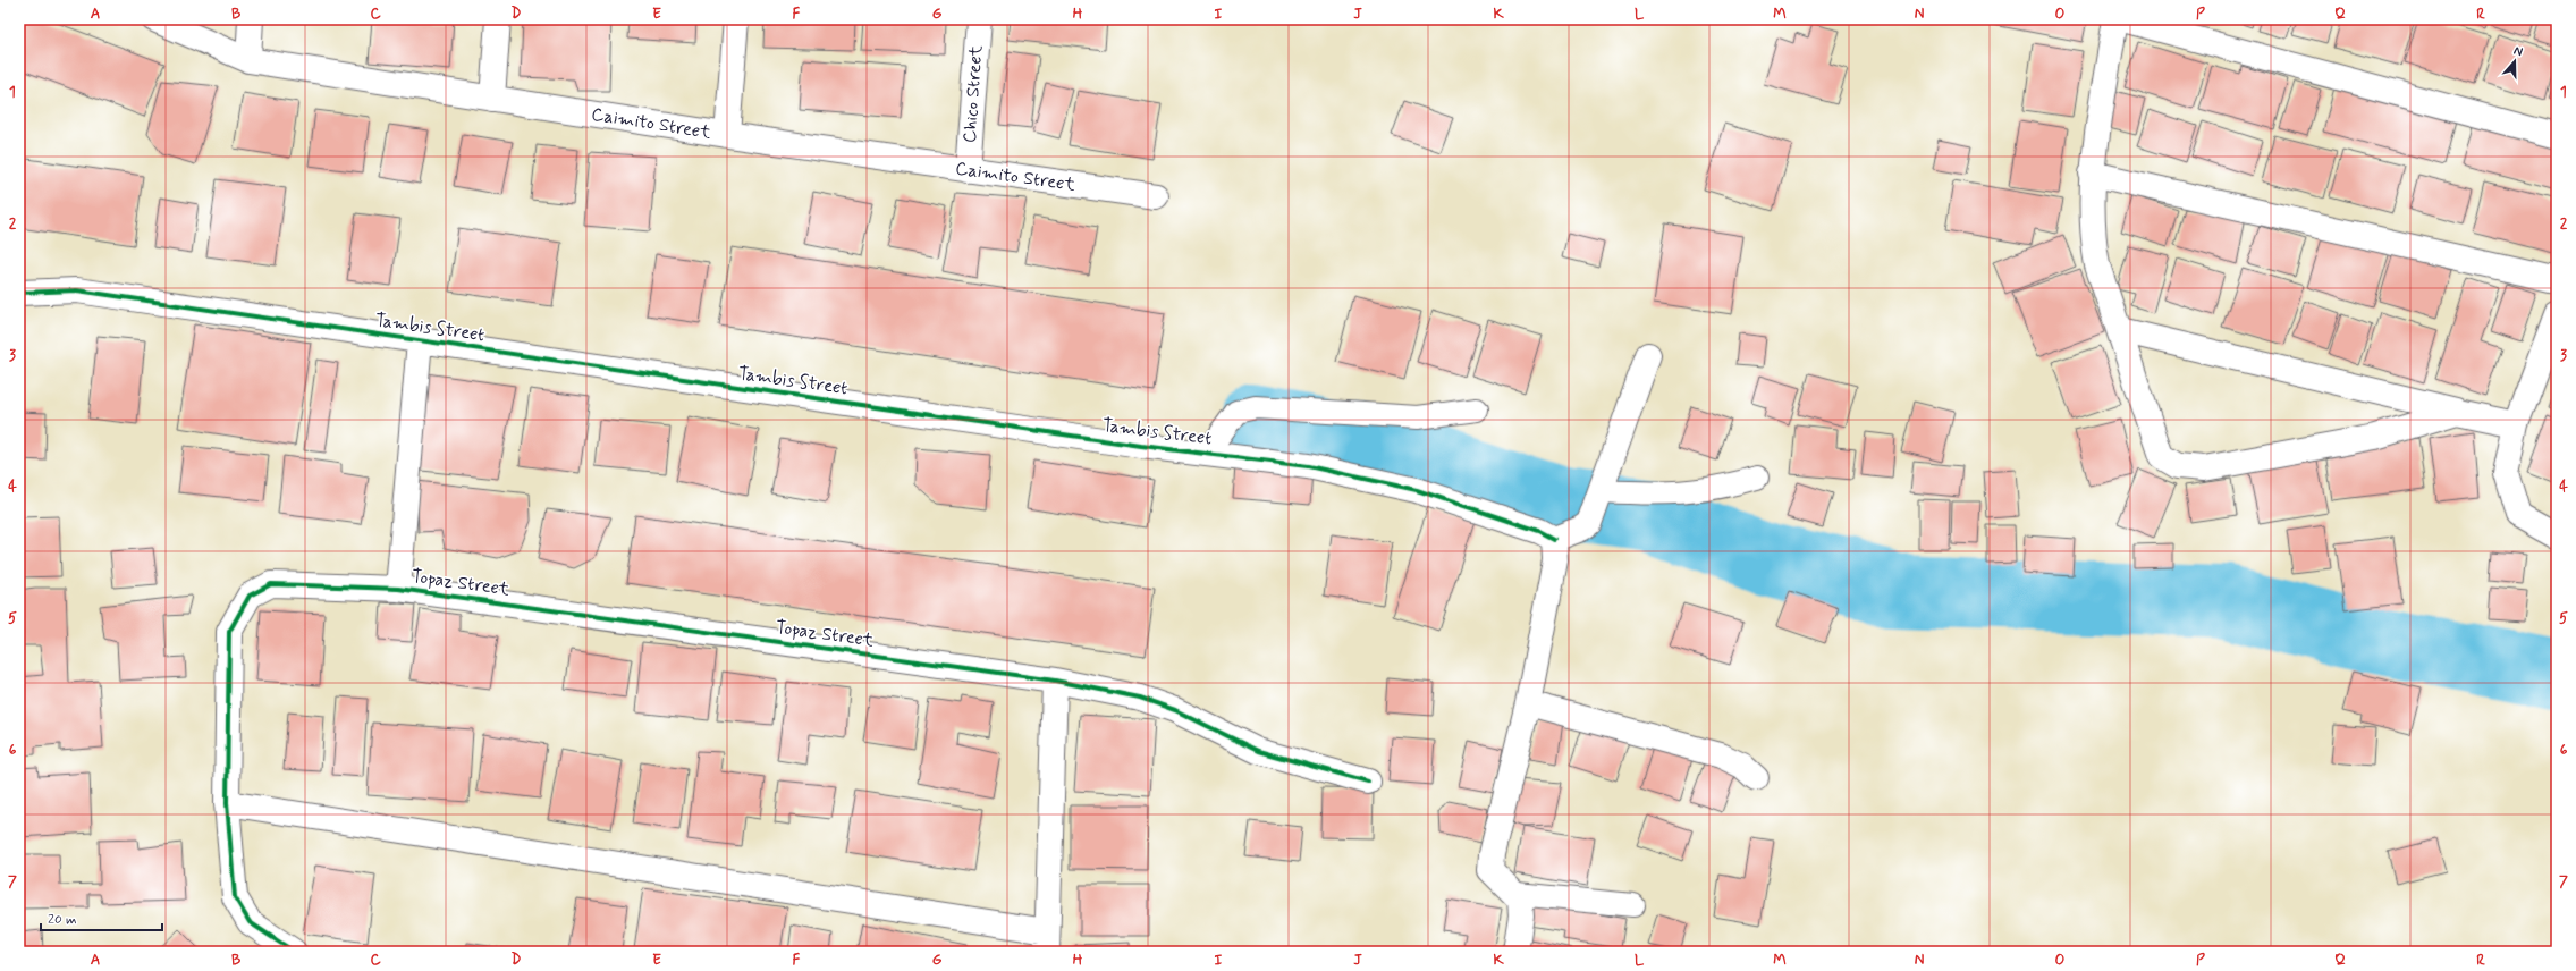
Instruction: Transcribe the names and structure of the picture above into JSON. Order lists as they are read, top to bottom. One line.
{"streets":{"street":["Chico Street","Caimito Street","Tambis Street","Topaz Street"]},"crossings":[["Chico Street","Caimito Street"]],"scale_bar":"20 m","north":"top","grid":{"columns":["A","B","C","D","E","F","G","H","I","J","K","L","M","N","O","P","Q","R"],"rows":["1","2","3","4","5","6","7"]}}
